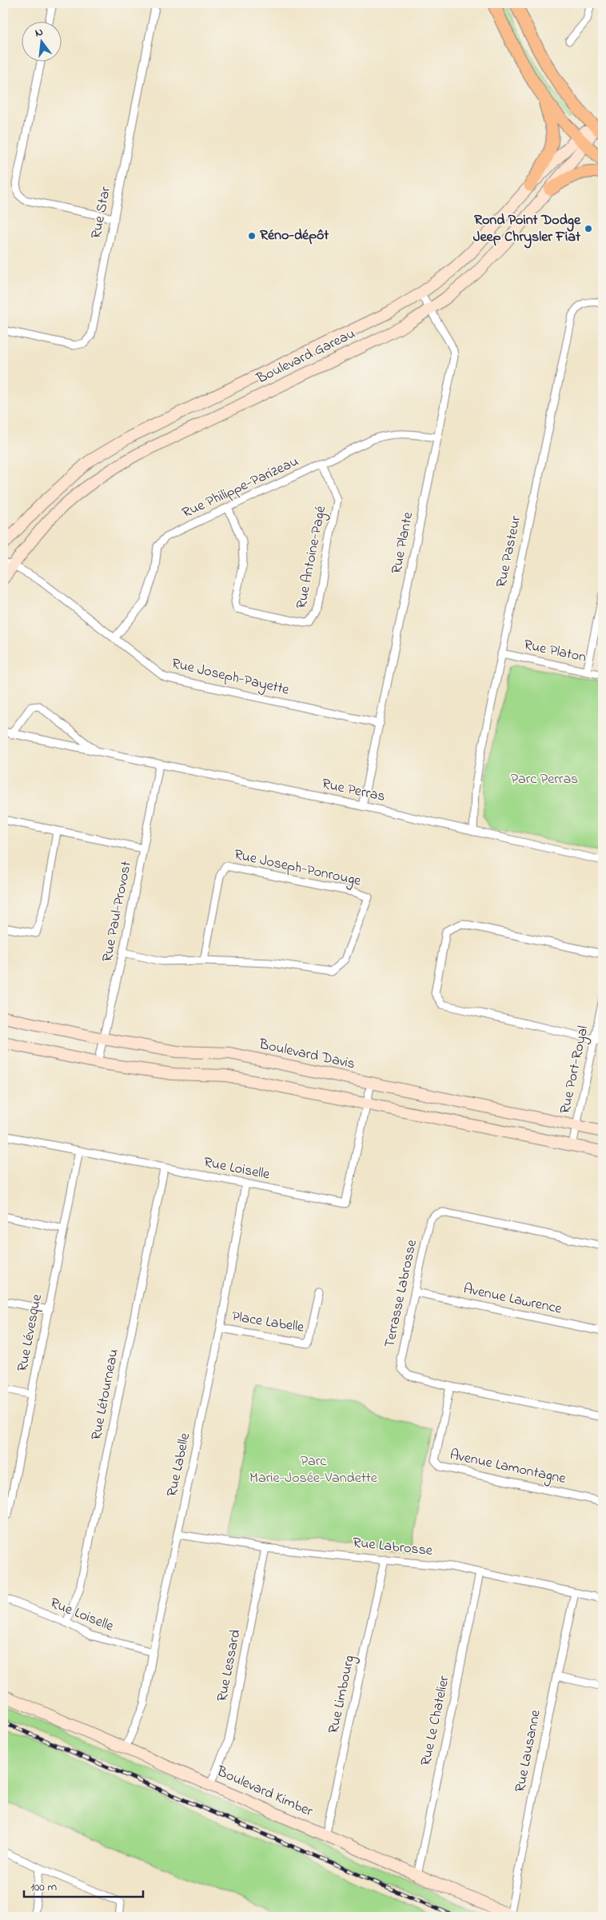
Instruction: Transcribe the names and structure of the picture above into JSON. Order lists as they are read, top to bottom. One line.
{"streets":{"street":["Rue Star","Boulevard Gareau","Rue Philippe-Parizeau","Rue Plante","Rue Pasteur","Rue Antoine-Pagé","Rue Platon","Rue Joseph-Payette","Rue Perras","Rue Joseph-Ponrouge","Rue Paul-Provost","Boulevard Davis","Rue Port-Royal","Rue Loiselle","Terrasse Labrosse","Avenue Lawrence","Place Labelle","Rue Lévesque","Rue Létourneau","Rue Labelle","Avenue Lamontagne","Rue Labrosse","Rue Lessard","Rue Limbourg","Rue Le Chatelier","Rue Lausanne","Boulevard Kimber"]},"crossings":[["Boulevard Gareau","Rue Plante"],["Boulevard Gareau","Rue Joseph-Payette"],["Rue Philippe-Parizeau","Rue Plante"],["Rue Philippe-Parizeau","Rue Antoine-Pagé"],["Rue Philippe-Parizeau","Rue Joseph-Payette"],["Rue Plante","Rue Joseph-Payette"],["Rue Plante","Rue Perras"],["Rue Pasteur","Rue Platon"],["Rue Pasteur","Rue Perras"],["Rue Perras","Rue Paul-Provost"],["Rue Joseph-Ponrouge","Rue Paul-Provost"],["Rue Paul-Provost","Boulevard Davis"],["Boulevard Davis","Rue Port-Royal"],["Boulevard Davis","Rue Loiselle"],["Rue Loiselle","Rue Lévesque"],["Rue Loiselle","Rue Létourneau"],["Rue Loiselle","Rue Labelle"],["Terrasse Labrosse","Avenue Lawrence"],["Terrasse Labrosse","Avenue Lamontagne"],["Place Labelle","Rue Labelle"],["Rue Labelle","Rue Labrosse"],["Rue Labelle","Boulevard Kimber"],["Rue Labrosse","Rue Lessard"],["Rue Labrosse","Rue Limbourg"],["Rue Labrosse","Rue Le Chatelier"],["Rue Labrosse","Rue Lausanne"],["Rue Lessard","Boulevard Kimber"],["Rue Limbourg","Boulevard Kimber"],["Rue Le Chatelier","Boulevard Kimber"],["Rue Lausanne","Boulevard Kimber"]],"parks":["Parc Perras","Parc Marie-Josée-Vandette"],"places":["Rond Point Dodge Jeep Chrysler Fiat","Réno-dépôt"],"scale_bar":"100 m","north":"top"}
